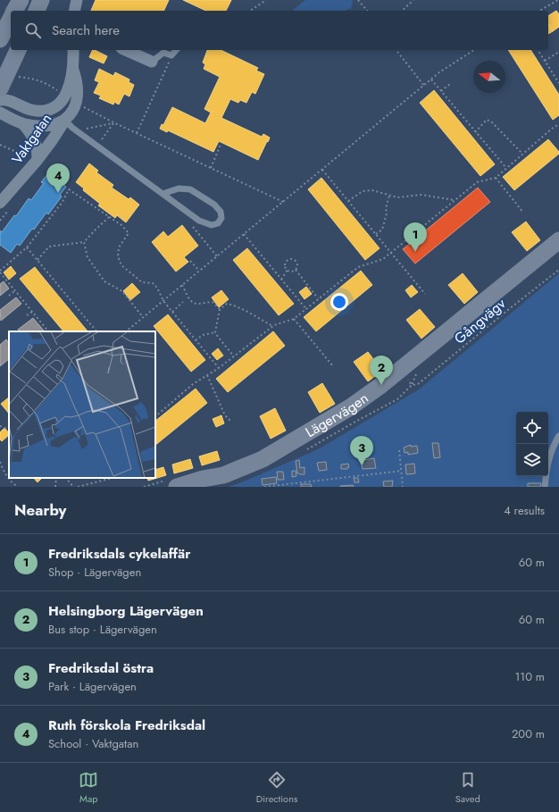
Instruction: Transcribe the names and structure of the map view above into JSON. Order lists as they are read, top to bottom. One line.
{"streets":{"street":["Vaktgatan","Lägervägen"],"path":["Gångvägv"]},"north":"left","page":{"search":"Search here","pins":["4","1","2","3"],"heading":["Nearby","4 results"],"list":[{"mark":"1","name":"Fredriksdals cykelaffär","note":"Shop · Lägervägen","value":"60 m"},{"mark":"2","name":"Helsingborg Lägervägen","note":"Bus stop · Lägervägen","value":"60 m"},{"mark":"3","name":"Fredriksdal östra","note":"Park · Lägervägen","value":"110 m"},{"mark":"4","name":"Ruth förskola Fredriksdal","note":"School · Vaktgatan","value":"200 m"}],"nav":["Map","Directions","Saved"]}}
